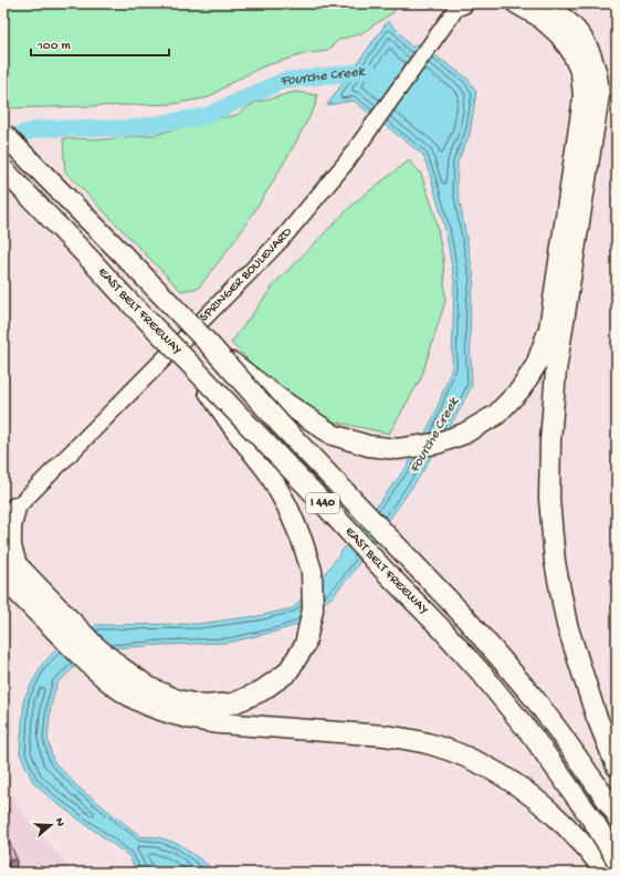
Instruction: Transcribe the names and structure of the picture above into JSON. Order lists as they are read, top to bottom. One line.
{"streets":{"highway":["EAST BELT FREEWAY","I 440"],"main road":["SPRINGER BOULEVARD"]},"water":["Fourche Creek"],"scale_bar":"100 m","north":"right"}
